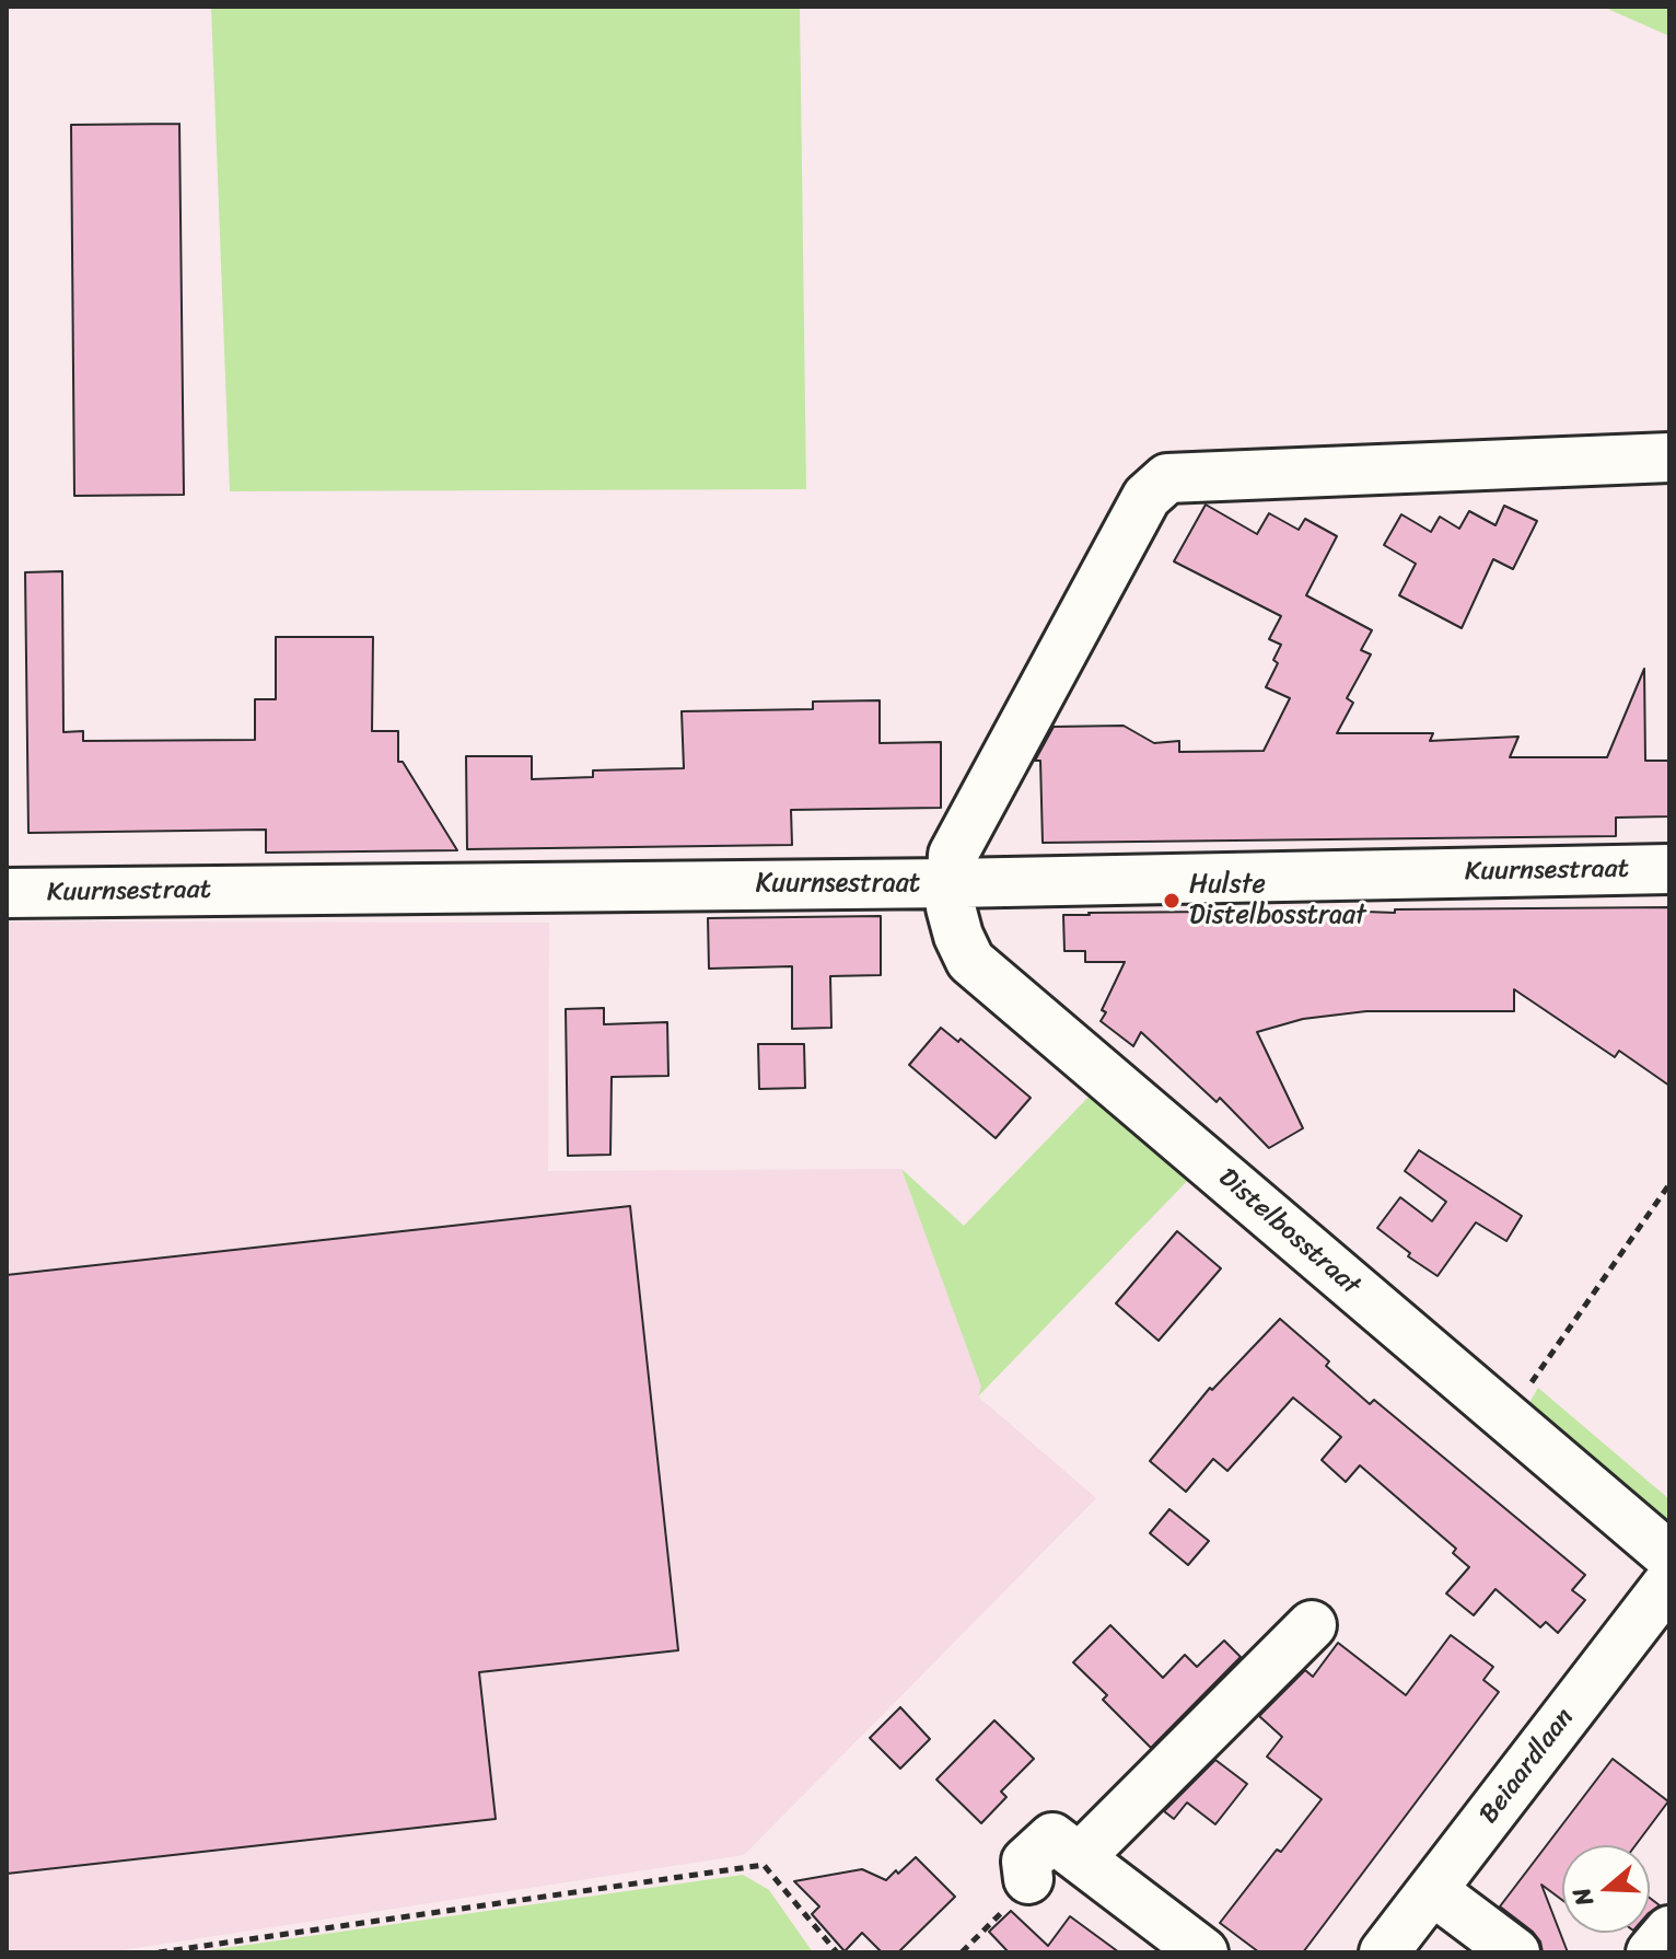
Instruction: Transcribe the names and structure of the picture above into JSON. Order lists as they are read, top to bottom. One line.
{"streets":{"street":["Kuurnsestraat","Distelbosstraat","Beiaardlaan"]},"crossings":[["Kuurnsestraat","Distelbosstraat"]],"places":["Hulste Distelbosstraat"],"north":"left"}
